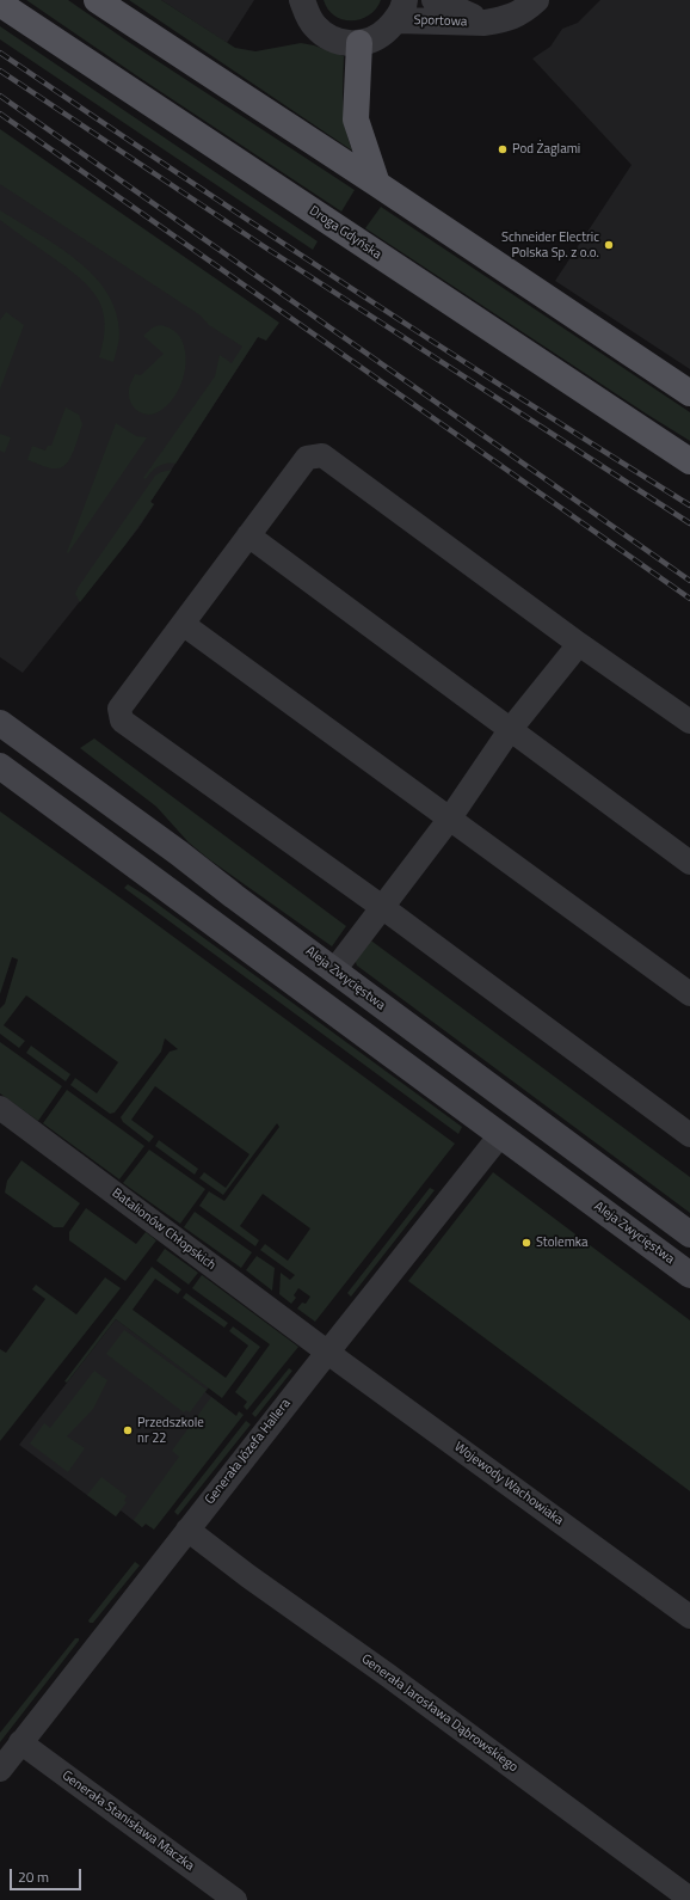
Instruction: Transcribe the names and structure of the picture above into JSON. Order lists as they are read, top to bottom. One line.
{"streets":{"main road":["Droga Gdyńska","Aleja Zwycięstwa"],"street":["Sportowa","Batalionów Chłopskich","Generała Józefa Hallera","Wojewody Wachowiaka","Generała Jarosława Dąbrowskiego","Generała Stanisława Maczka"]},"crossings":[["Aleja Zwycięstwa","Generała Józefa Hallera"],["Batalionów Chłopskich","Generała Józefa Hallera"],["Batalionów Chłopskich","Wojewody Wachowiaka"],["Generała Józefa Hallera","Wojewody Wachowiaka"],["Generała Józefa Hallera","Generała Jarosława Dąbrowskiego"],["Generała Józefa Hallera","Generała Stanisława Maczka"]],"places":["Pod Żaglami","Schneider Electric Polska Sp. z o.o.","Stolemka","Przedszkole nr 22"],"scale_bar":"20 m"}
